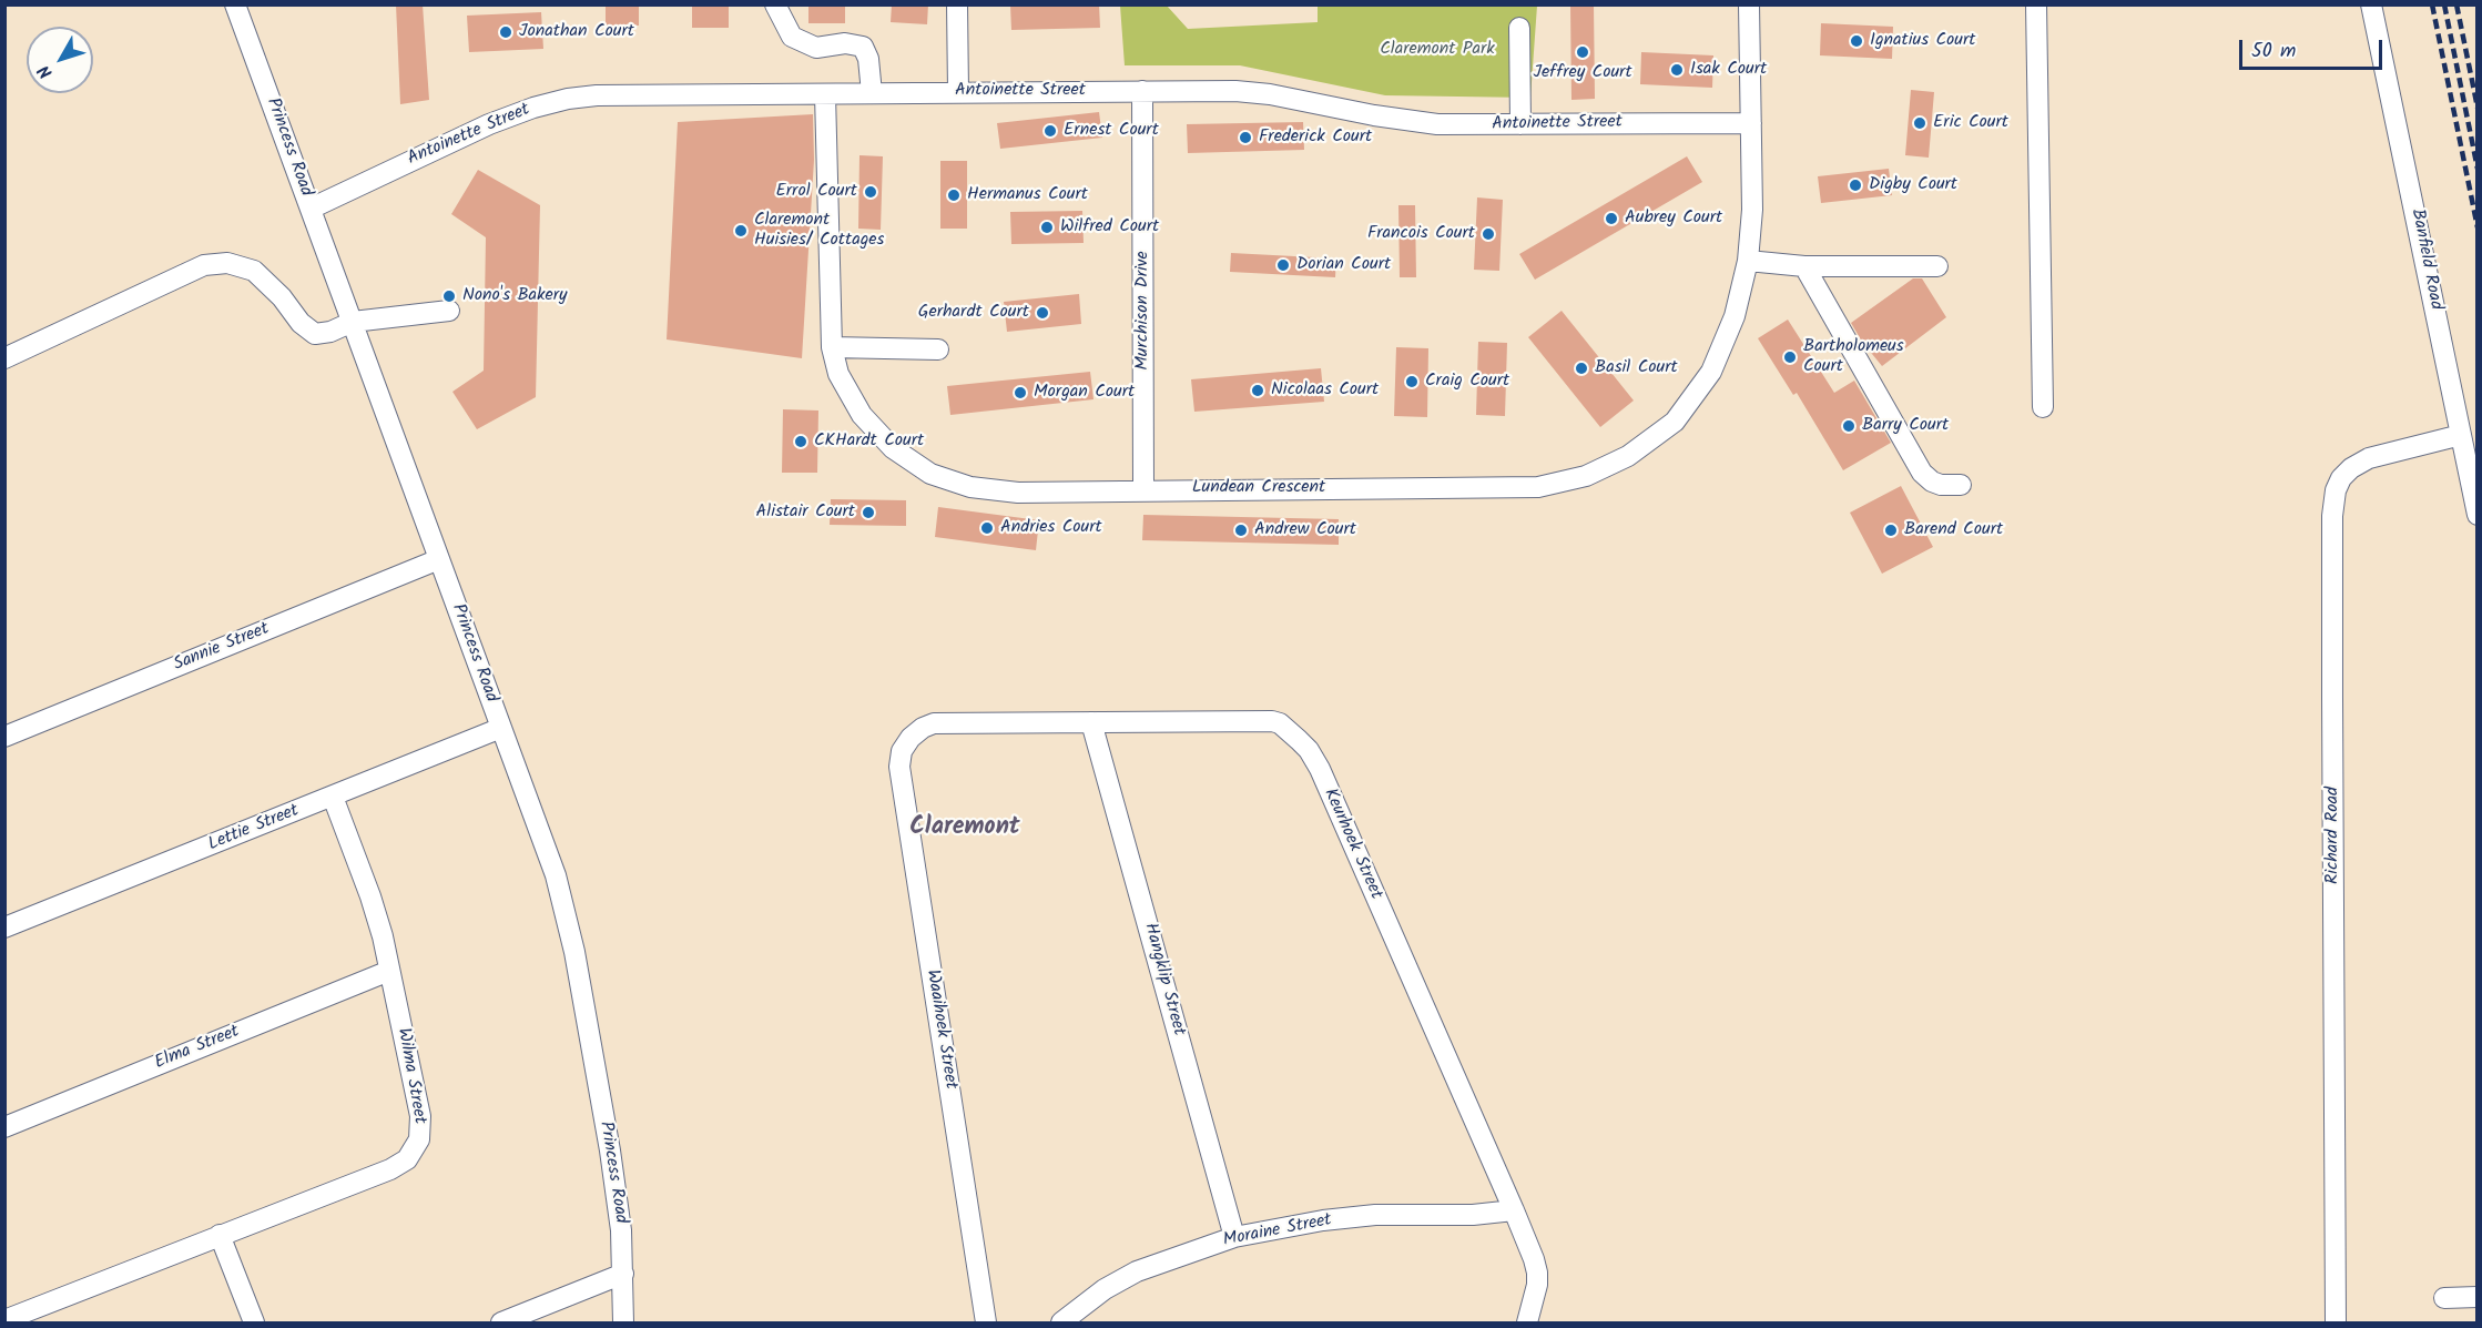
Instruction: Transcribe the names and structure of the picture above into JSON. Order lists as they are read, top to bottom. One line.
{"streets":{"street":["Antoinette Street","Princess Road","Banfield Road","Murchison Drive","Lundean Crescent","Sannie Street","Lettie Street","Richard Road","Keurhoek Street","Hangklip Street","Waaihoek Street","Elma Street","Wilma Street","Moraine Street"]},"crossings":[["Antoinette Street","Princess Road"],["Antoinette Street","Murchison Drive"],["Antoinette Street","Lundean Crescent"],["Princess Road","Sannie Street"],["Princess Road","Lettie Street"],["Banfield Road","Richard Road"],["Murchison Drive","Lundean Crescent"],["Lettie Street","Wilma Street"],["Keurhoek Street","Hangklip Street"],["Keurhoek Street","Waaihoek Street"],["Keurhoek Street","Moraine Street"],["Hangklip Street","Moraine Street"],["Elma Street","Wilma Street"]],"districts":["Claremont"],"parks":["Claremont Park"],"places":["Jonathan Court","Ignatius Court","Jeffrey Court","Isak Court","Eric Court","Ernest Court","Frederick Court","Digby Court","Errol Court","Hermanus Court","Aubrey Court","Wilfred Court","Claremont Huisies/ Cottages","Francois Court","Dorian Court","Nono's Bakery","Gerhardt Court","Bartholomeus Court","Basil Court","Craig Court","Nicolaas Court","Morgan Court","Barry Court","CKHardt Court","Alistair Court","Andries Court","Andrew Court","Barend Court"],"scale_bar":"50 m","north":"bottom left"}
